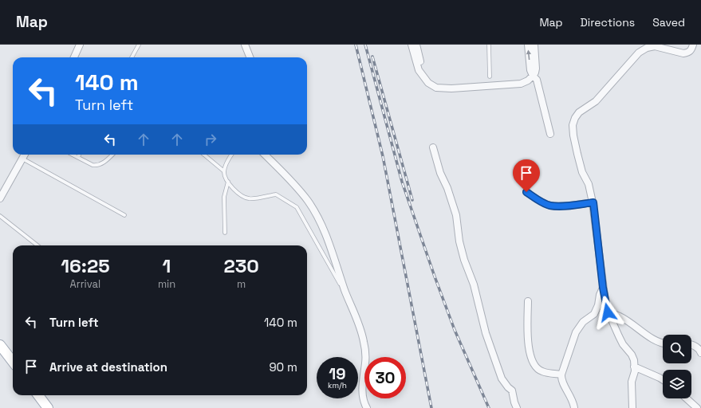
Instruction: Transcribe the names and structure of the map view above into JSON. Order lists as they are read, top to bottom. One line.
{"page":{"header":"Map","nav":["Map","Directions","Saved"],"turn":["140 m","Turn left"],"eta":["16:25","Arrival","1","min","230","m"],"list":[{"name":"Turn left","value":"140 m"},{"name":"Arrive at destination","value":"90 m"}],"speed":"19 km/h","limit":"30"}}
